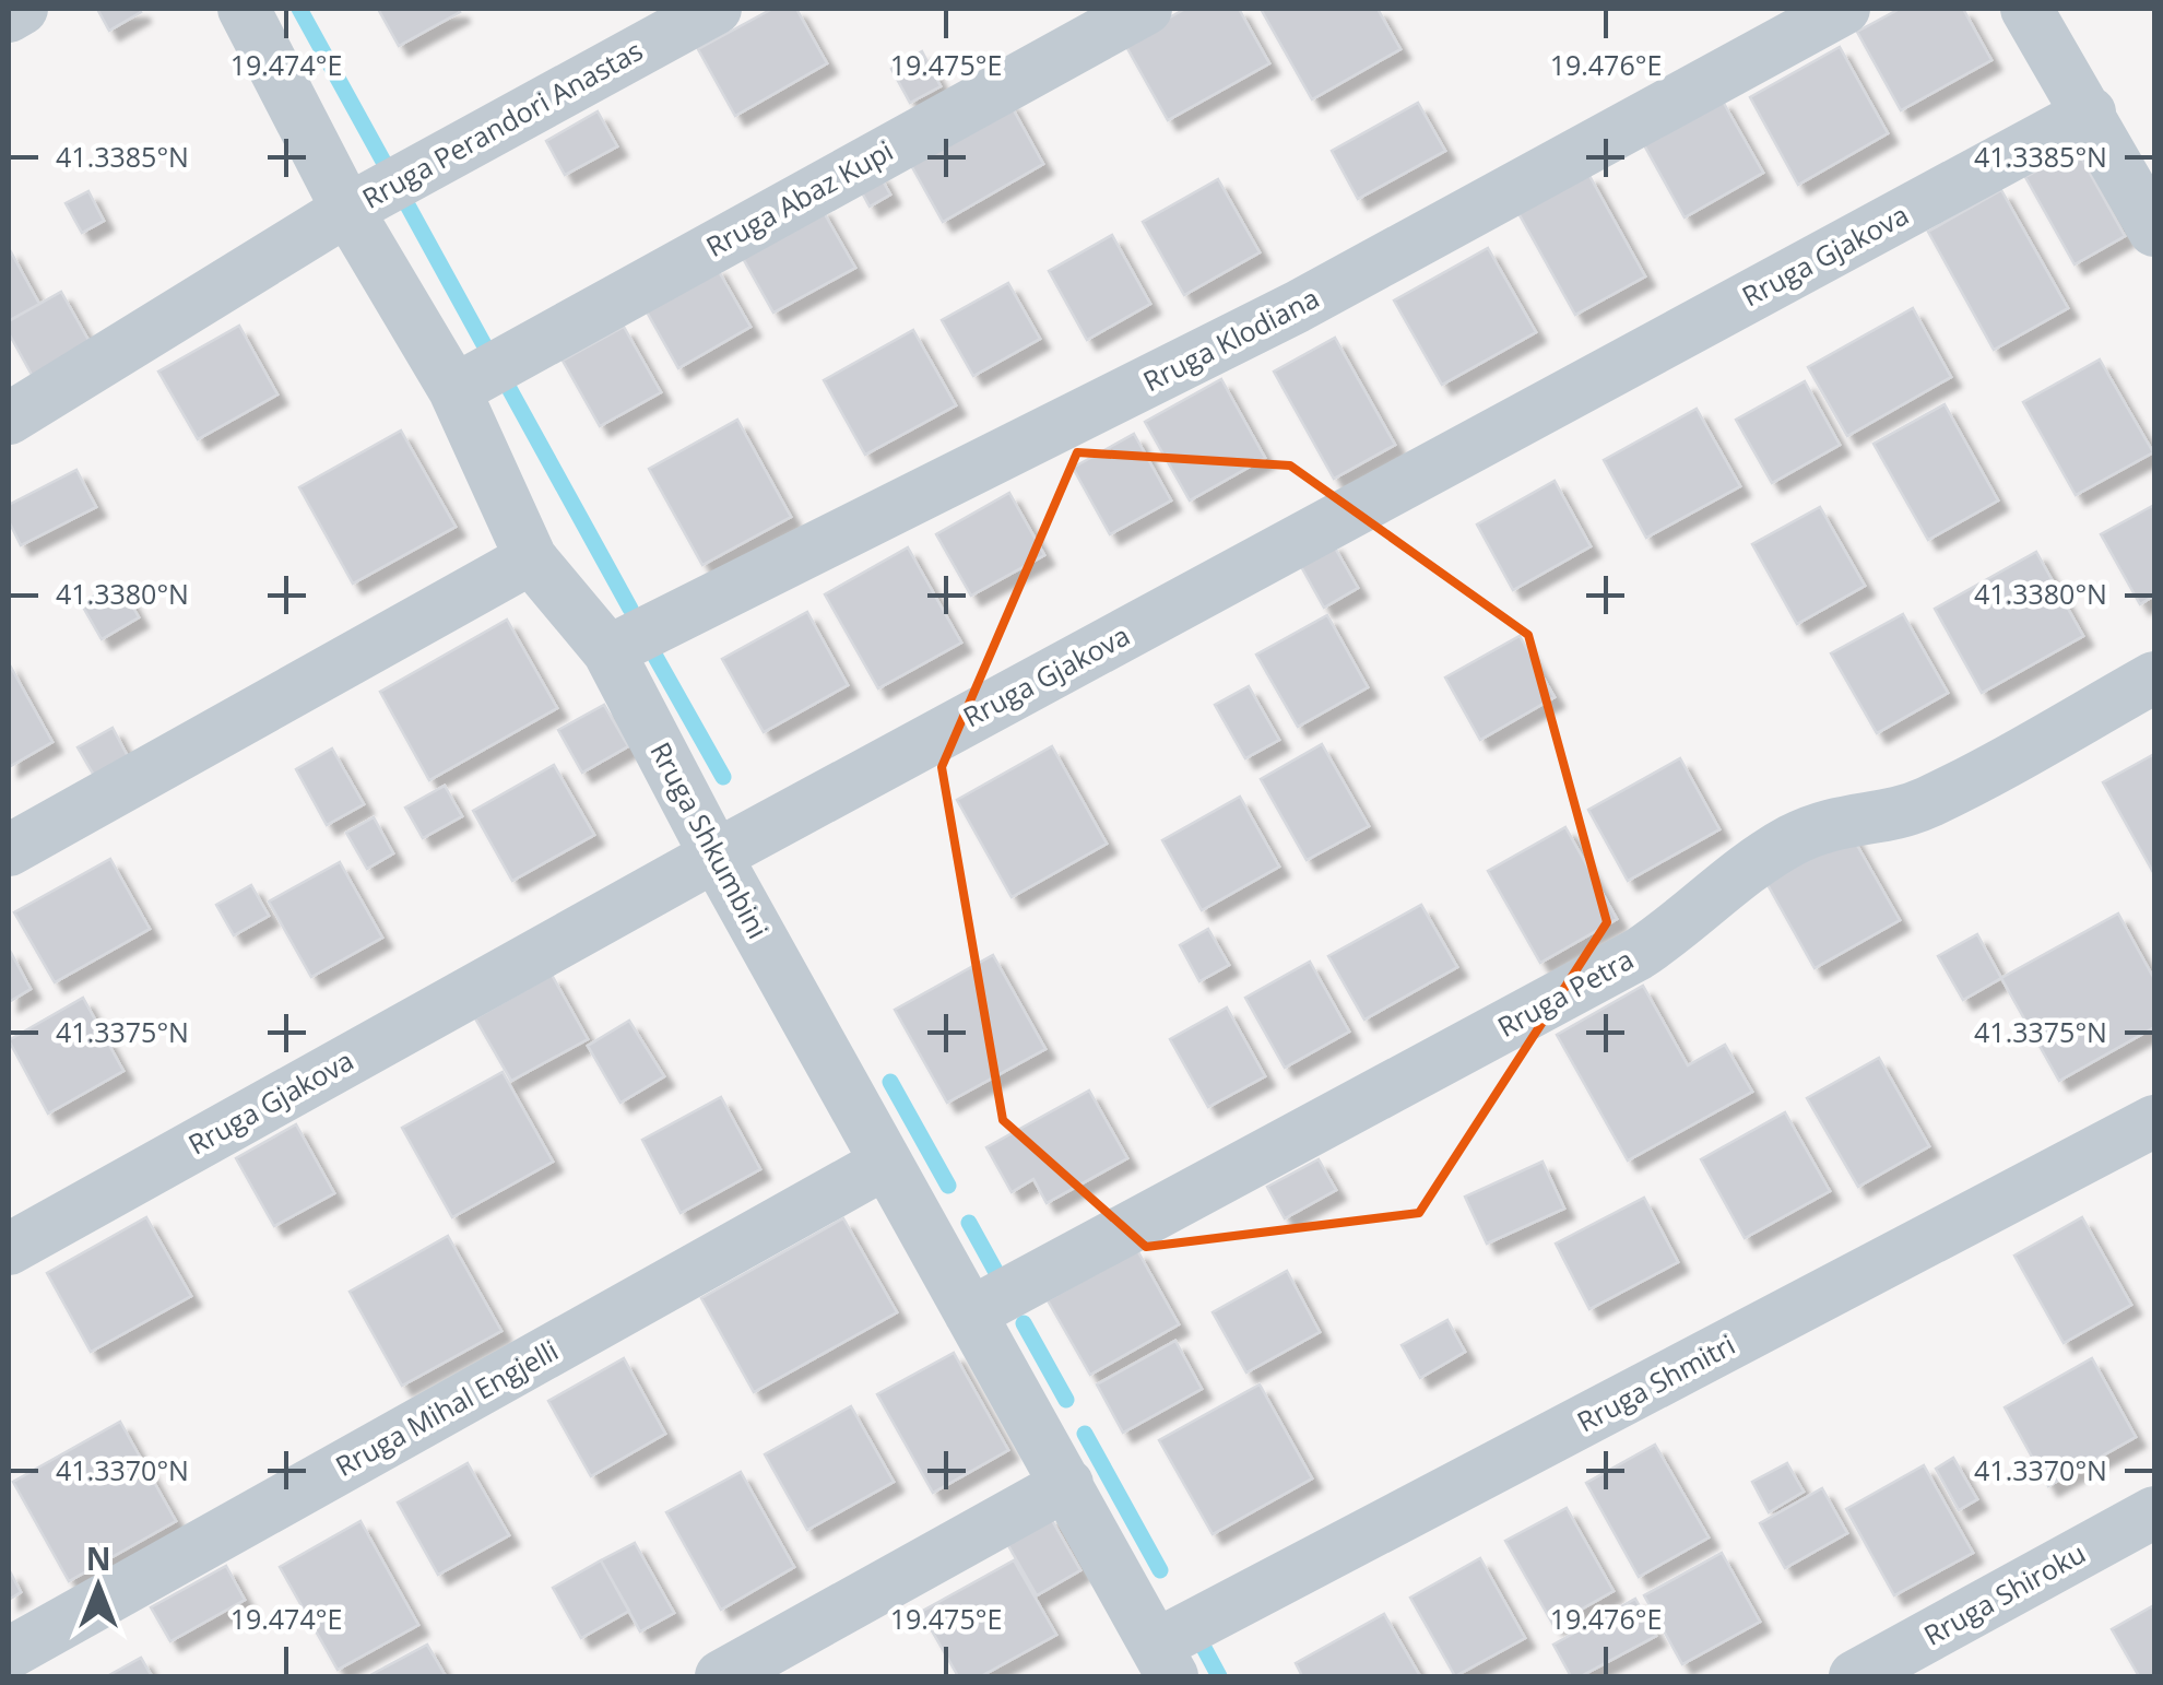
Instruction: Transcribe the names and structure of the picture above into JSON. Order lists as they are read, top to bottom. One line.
{"streets":{"street":["Rruga Perandori Anastas","Rruga Abaz Kupi","Rruga Gjakova","Rruga Klodiana","Rruga Shkumbini","Rruga Petra","Rruga Shmitri","Rruga Mihal Engjelli","Rruga Shiroku"]},"crossings":[["Rruga Perandori Anastas","Rruga Shkumbini"],["Rruga Abaz Kupi","Rruga Shkumbini"],["Rruga Gjakova","Rruga Shkumbini"],["Rruga Klodiana","Rruga Shkumbini"],["Rruga Shkumbini","Rruga Petra"],["Rruga Shkumbini","Rruga Shmitri"],["Rruga Shkumbini","Rruga Mihal Engjelli"]],"north":"top","coordinates":["19.474°E","19.475°E","19.476°E","41.3385°N","41.3380°N","41.3375°N","41.3370°N"]}
